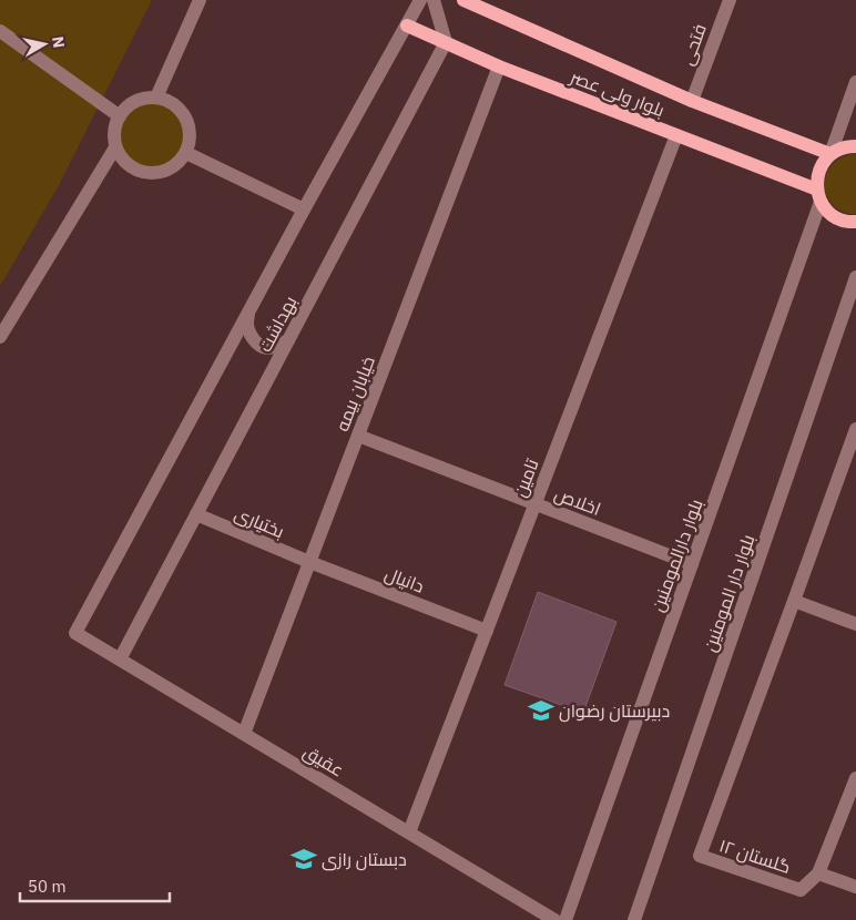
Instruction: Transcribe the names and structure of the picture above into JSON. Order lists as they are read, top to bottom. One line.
{"streets":{"main road":["بلوار ولی عصر"],"street":["فتحی","بهداشت","خیابان بیمه","تامین","اخلاص","بختیاری","بلوار دارالمومنین","دانیال","بلوار دار المومنین","عقیق","گلستان ۱۲"]},"crossings":[["فتحی","بلوار ولی عصر"],["بلوار ولی عصر","بهداشت"],["بلوار ولی عصر","خیابان بیمه"],["بلوار ولی عصر","تامین"],["بلوار ولی عصر","بلوار دارالمومنین"],["بهداشت","بختیاری"],["بهداشت","عقیق"],["خیابان بیمه","اخلاص"],["خیابان بیمه","بختیاری"],["خیابان بیمه","دانیال"],["خیابان بیمه","عقیق"],["تامین","اخلاص"],["تامین","دانیال"],["تامین","عقیق"],["اخلاص","بلوار دارالمومنین"],["بختیاری","دانیال"]],"places":{"school or university":["دبیرستان رضوان","دبستان رازی"]},"scale_bar":"50 m","north":"right"}
